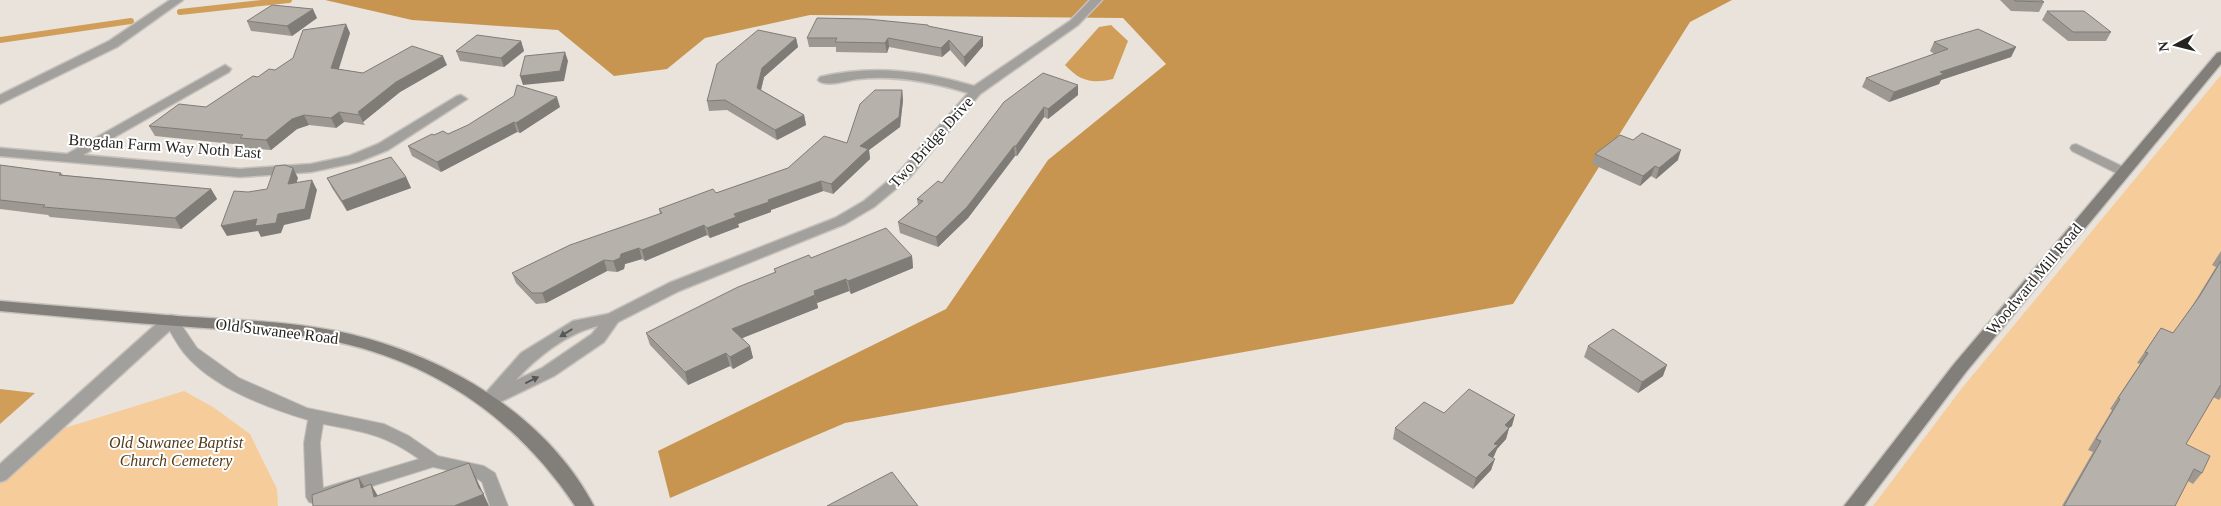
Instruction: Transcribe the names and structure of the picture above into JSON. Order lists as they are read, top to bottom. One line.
{"streets":{"street":["Two Bridge Drive","Brogdan Farm Way Noth East","Woodward Mill Road","Old Suwanee Road"]},"crossings":[["Two Bridge Drive","Old Suwanee Road"]],"parks":["Old Suwanee Baptist Church Cemetery"],"north":"left"}
